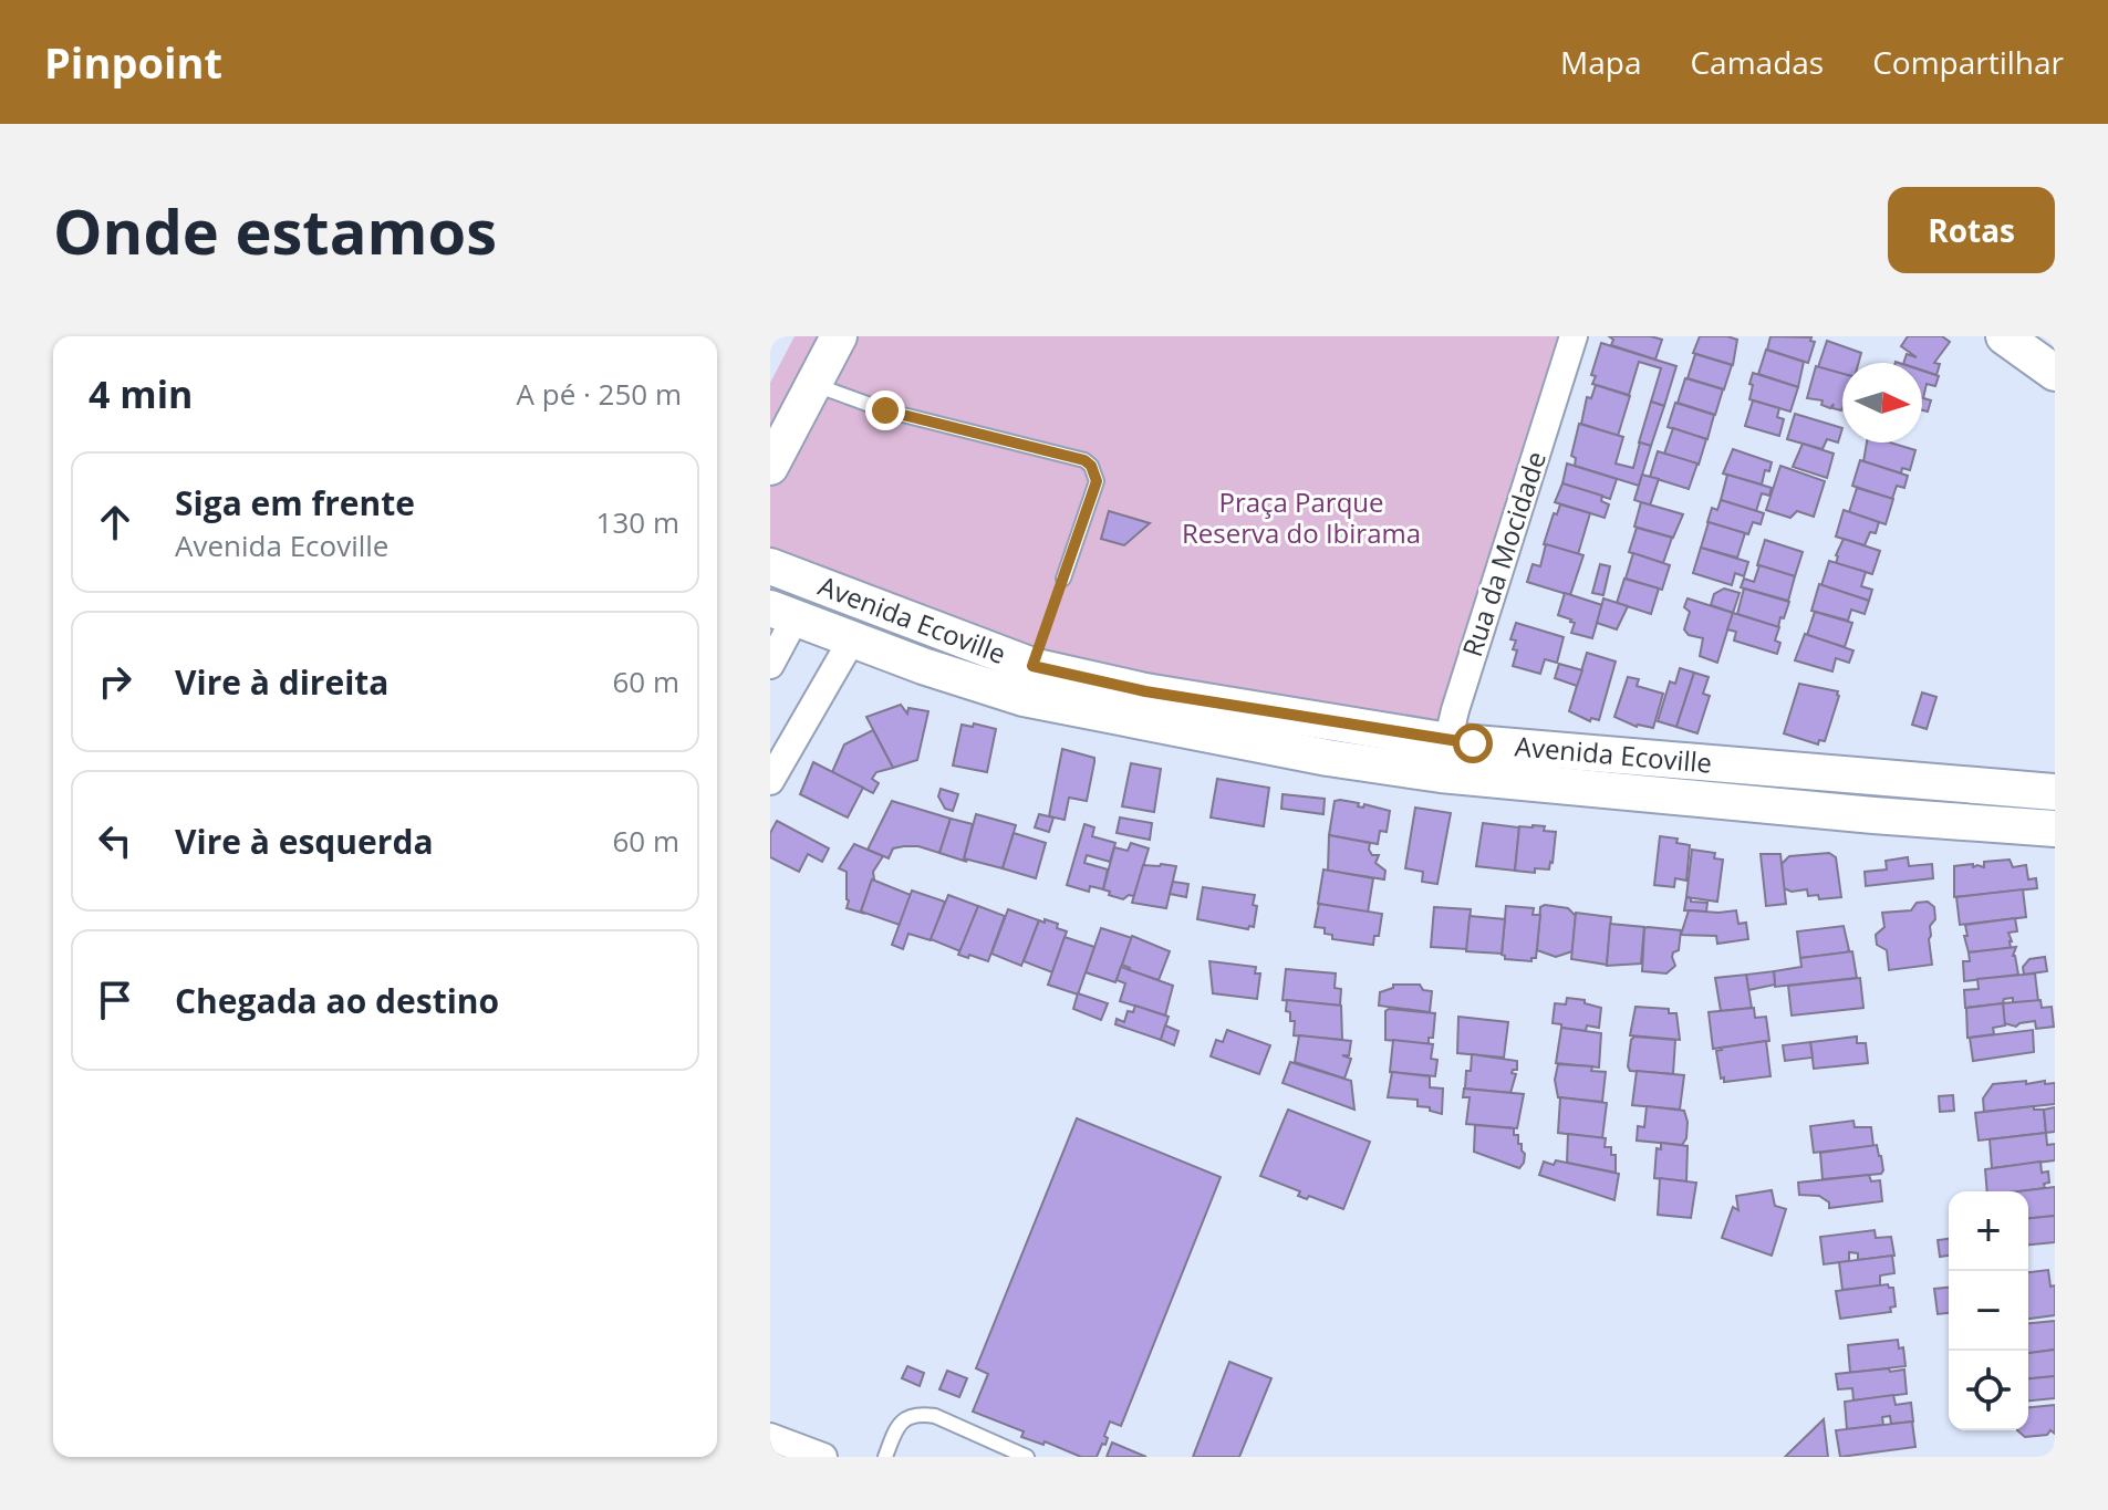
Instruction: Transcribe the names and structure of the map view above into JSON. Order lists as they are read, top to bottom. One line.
{"streets":{"street":["Rua da Mocidade","Avenida Ecoville"]},"crossings":[["Rua da Mocidade","Avenida Ecoville"]],"parks":["Praça Parque Reserva do Ibirama"],"north":"right","page":{"header":"Pinpoint","nav":["Mapa","Camadas","Compartilhar"],"buttons":"Rotas","title":"Onde estamos","heading":["4 min","A pé · 250 m"],"list":[["Siga em frente","Avenida Ecoville","130 m"],["Vire à direita","60 m"],["Vire à esquerda","60 m"],"Chegada ao destino"],"map_buttons":["+","−"]}}
